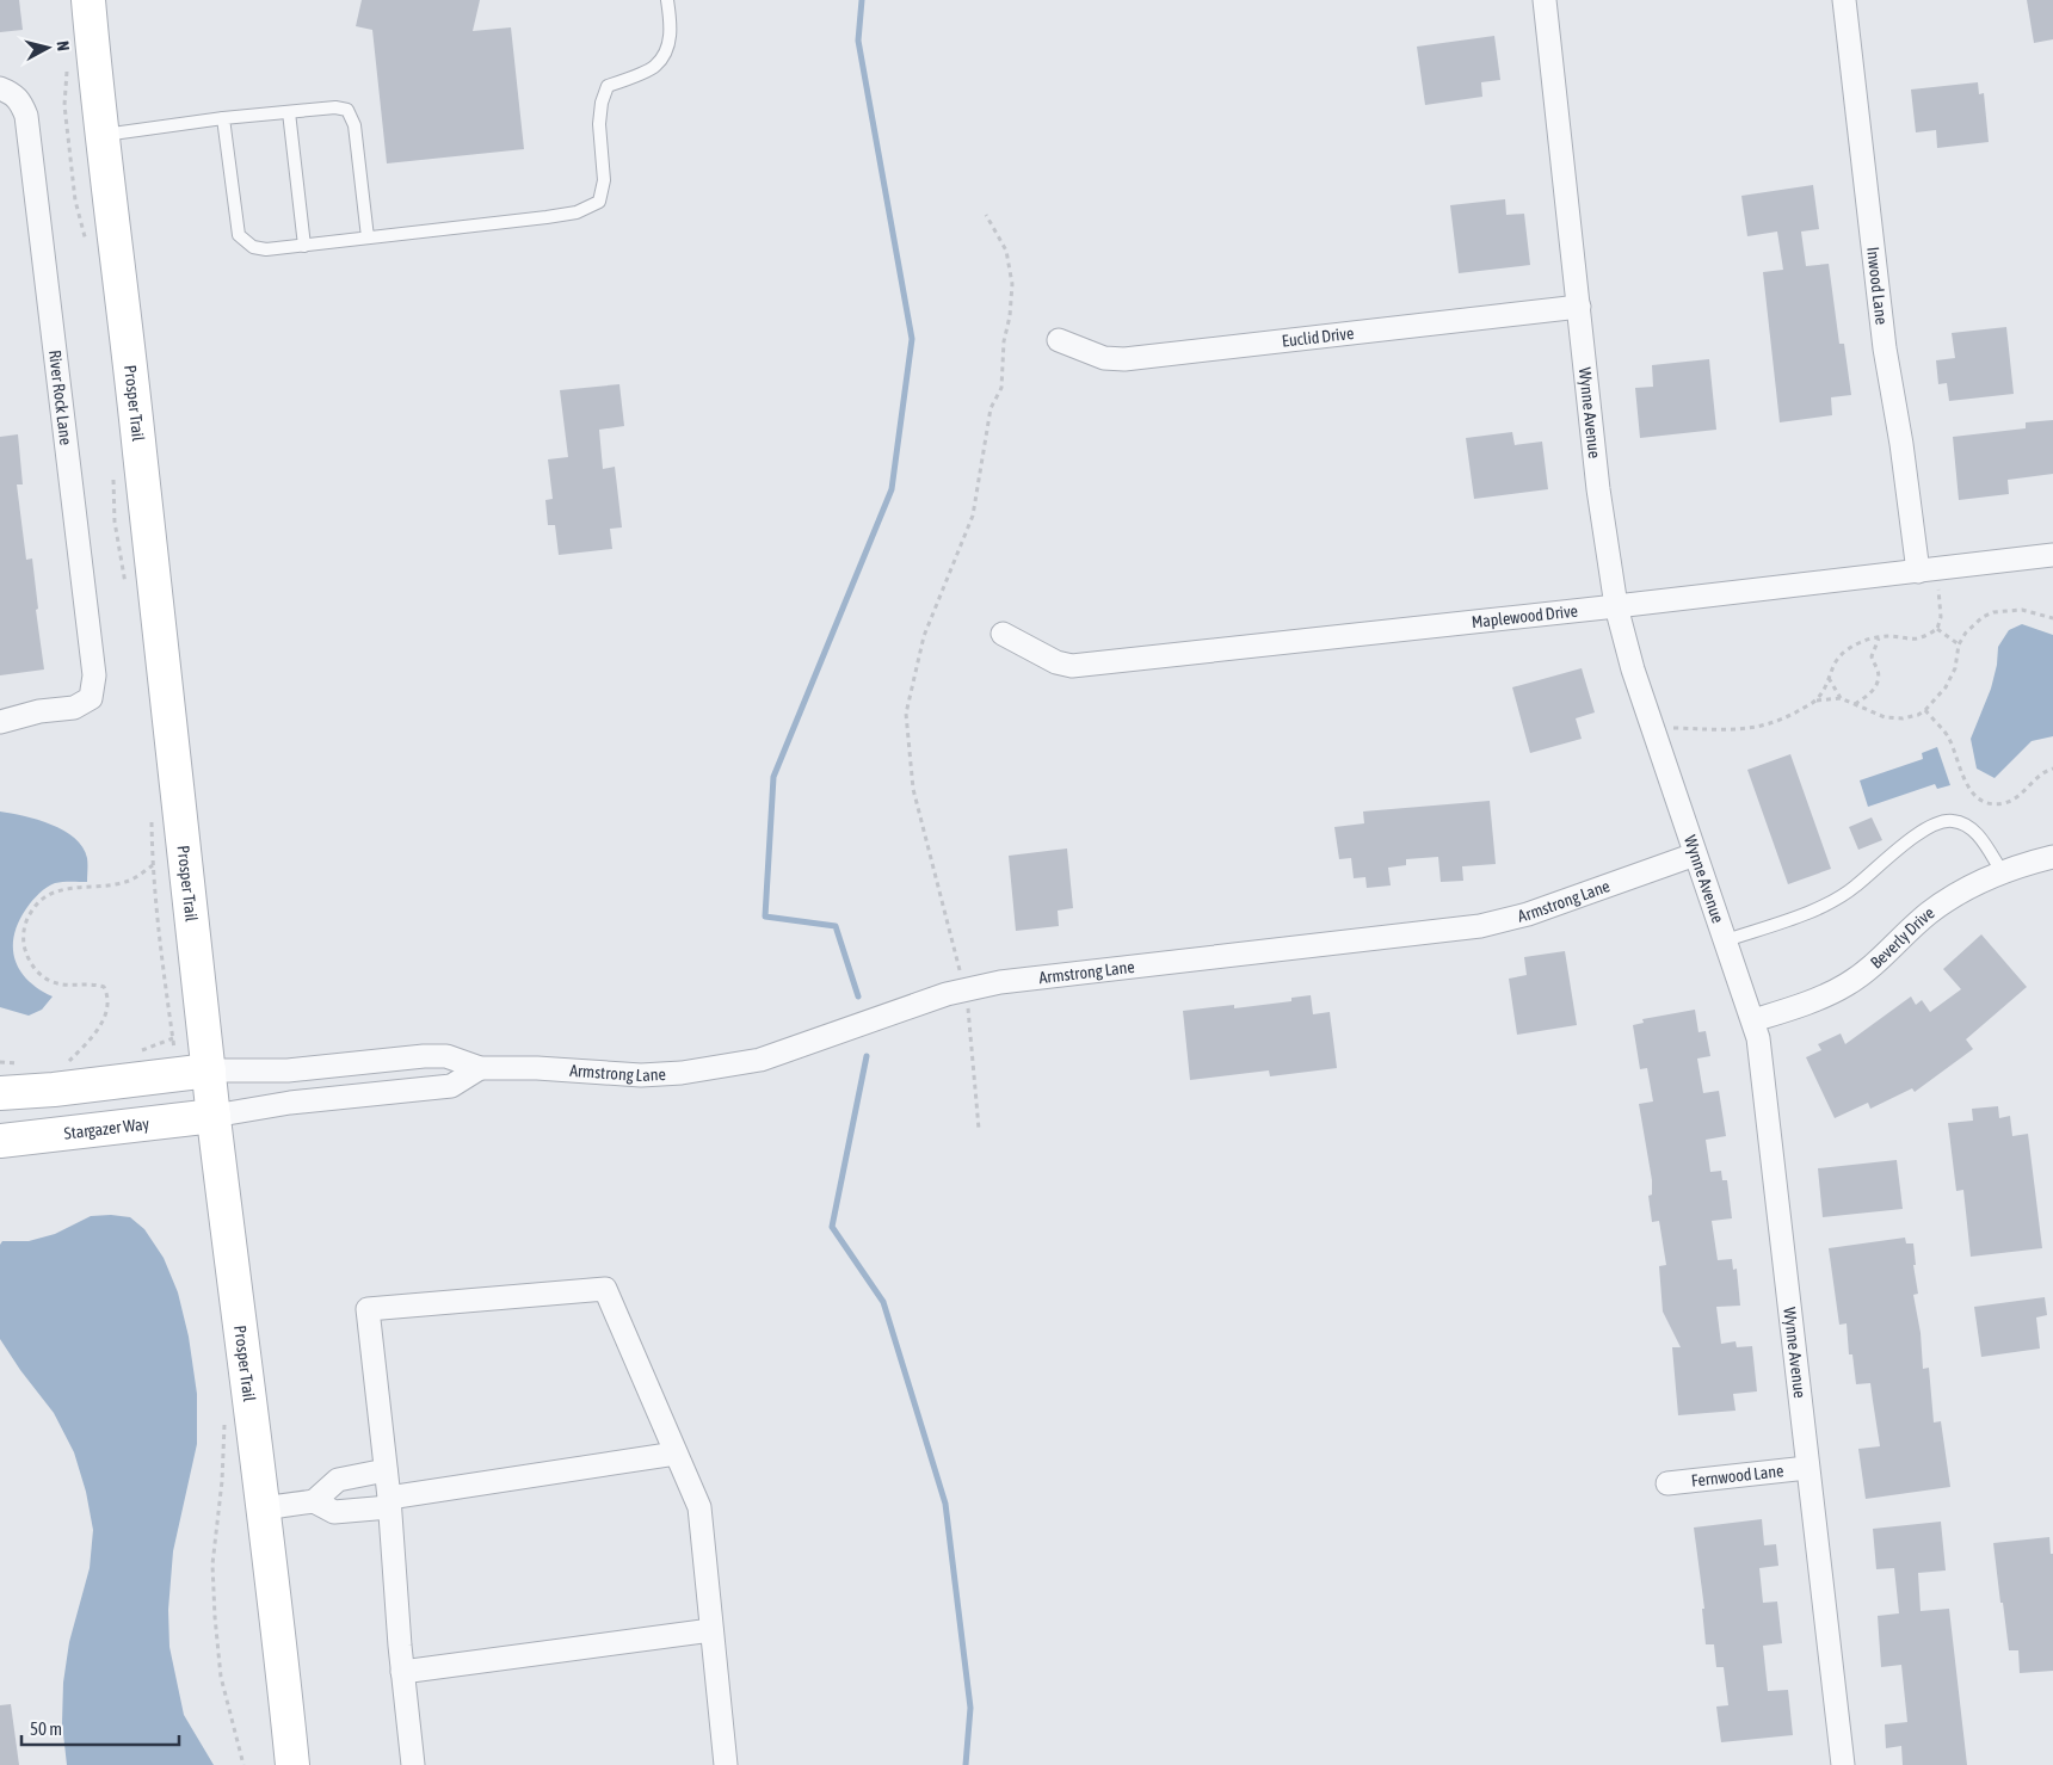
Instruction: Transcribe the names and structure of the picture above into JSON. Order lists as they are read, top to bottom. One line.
{"streets":{"street":["Inwood Lane","Euclid Drive","River Rock Lane","Prosper Trail","Wynne Avenue","Maplewood Drive","Armstrong Lane","Beverly Drive","Stargazer Way","Fernwood Lane"]},"crossings":[["Inwood Lane","Maplewood Drive"],["Euclid Drive","Wynne Avenue"],["Prosper Trail","Armstrong Lane"],["Prosper Trail","Stargazer Way"],["Wynne Avenue","Maplewood Drive"],["Wynne Avenue","Armstrong Lane"],["Wynne Avenue","Beverly Drive"],["Wynne Avenue","Fernwood Lane"]],"scale_bar":"50 m","north":"right"}
